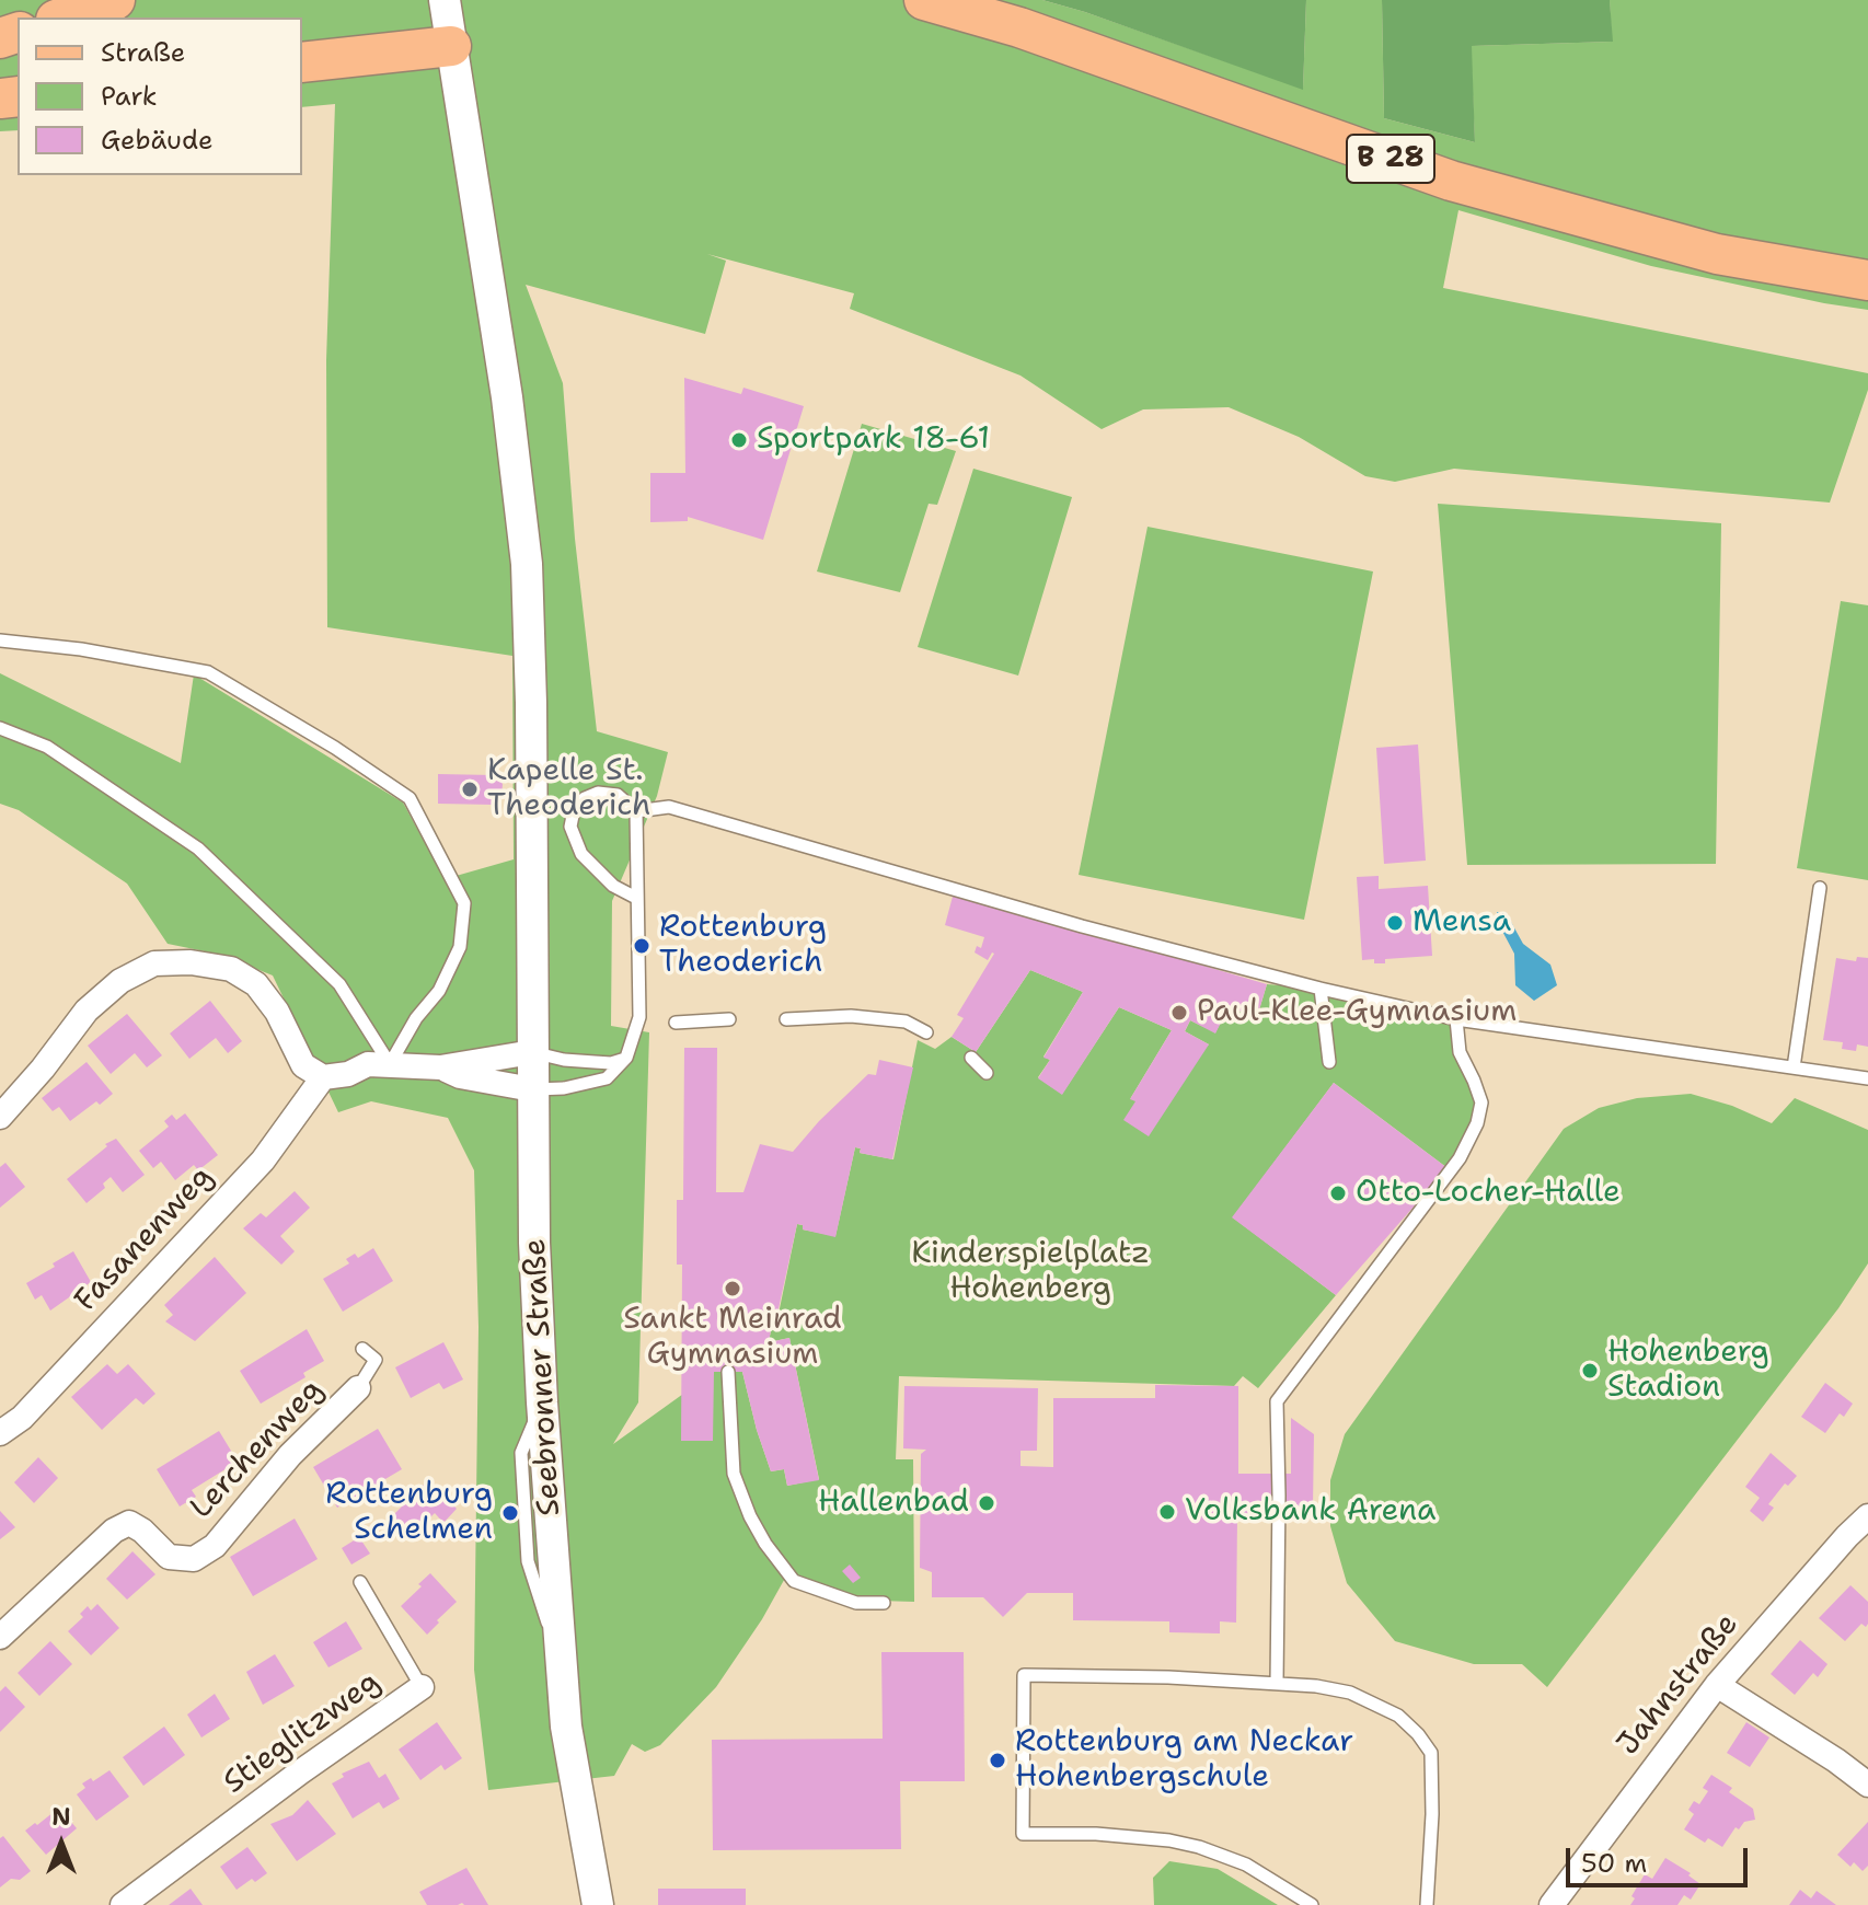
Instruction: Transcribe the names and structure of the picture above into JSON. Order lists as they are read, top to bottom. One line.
{"streets":{"main road":["B 28"],"street":["Fasanenweg","Seebronner Straße","Lerchenweg","Jahnstraße","Stieglitzweg"]},"parks":["Kinderspielplatz Hohenberg"],"places":["Sportpark 18-61","Kapelle St. Theoderich","Mensa","Rottenburg Theoderich","Paul-Klee-Gymnasium","Otto-Locher-Halle","Sankt Meinrad Gymnasium","Hohenberg Stadion","Hallenbad","Volksbank Arena","Rottenburg Schelmen","Rottenburg am Neckar Hohenbergschule"],"legend":["Straße","Park","Gebäude"],"scale_bar":"50 m","north":"top"}
